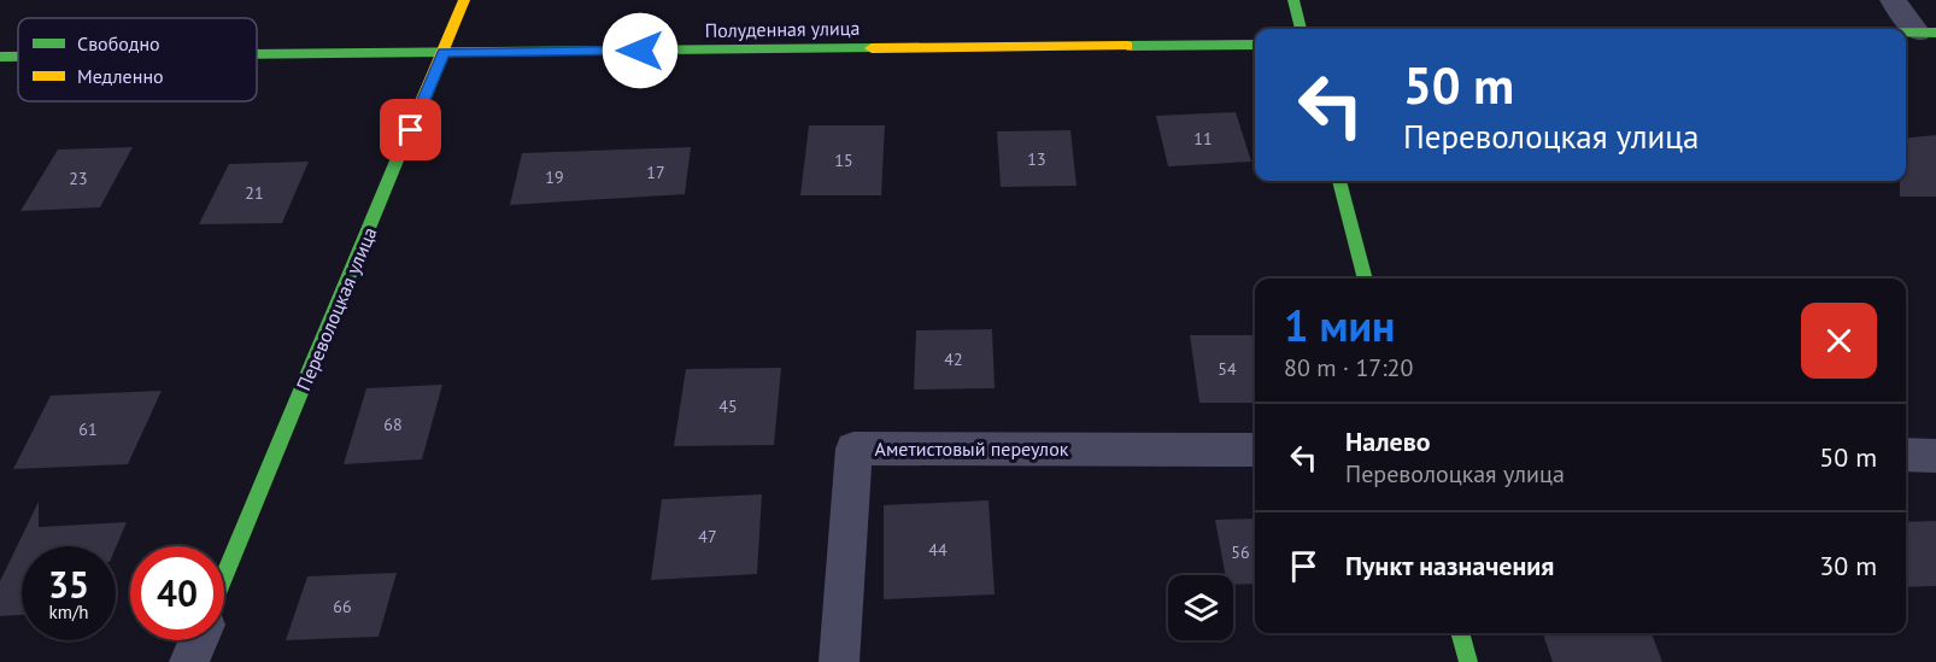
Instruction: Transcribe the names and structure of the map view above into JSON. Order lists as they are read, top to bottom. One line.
{"streets":{"street":["Полуденная улица","Переволоцкая улица","Аметистовый переулок"]},"crossings":[["Полуденная улица","Переволоцкая улица"]],"house_numbers":["11","13","15","17","19","23","21","42","54","45","68","61","47","44","56","66"],"legend":["Свободно","Медленно"],"page":{"turn":["50 m","Переволоцкая улица"],"heading":["1 мин","80 m · 17:20"],"list":[{"name":"Налево","note":"Переволоцкая улица","value":"50 m"},{"name":"Пункт назначения","value":"30 m"}],"speed":"35 km/h","limit":"40"}}
